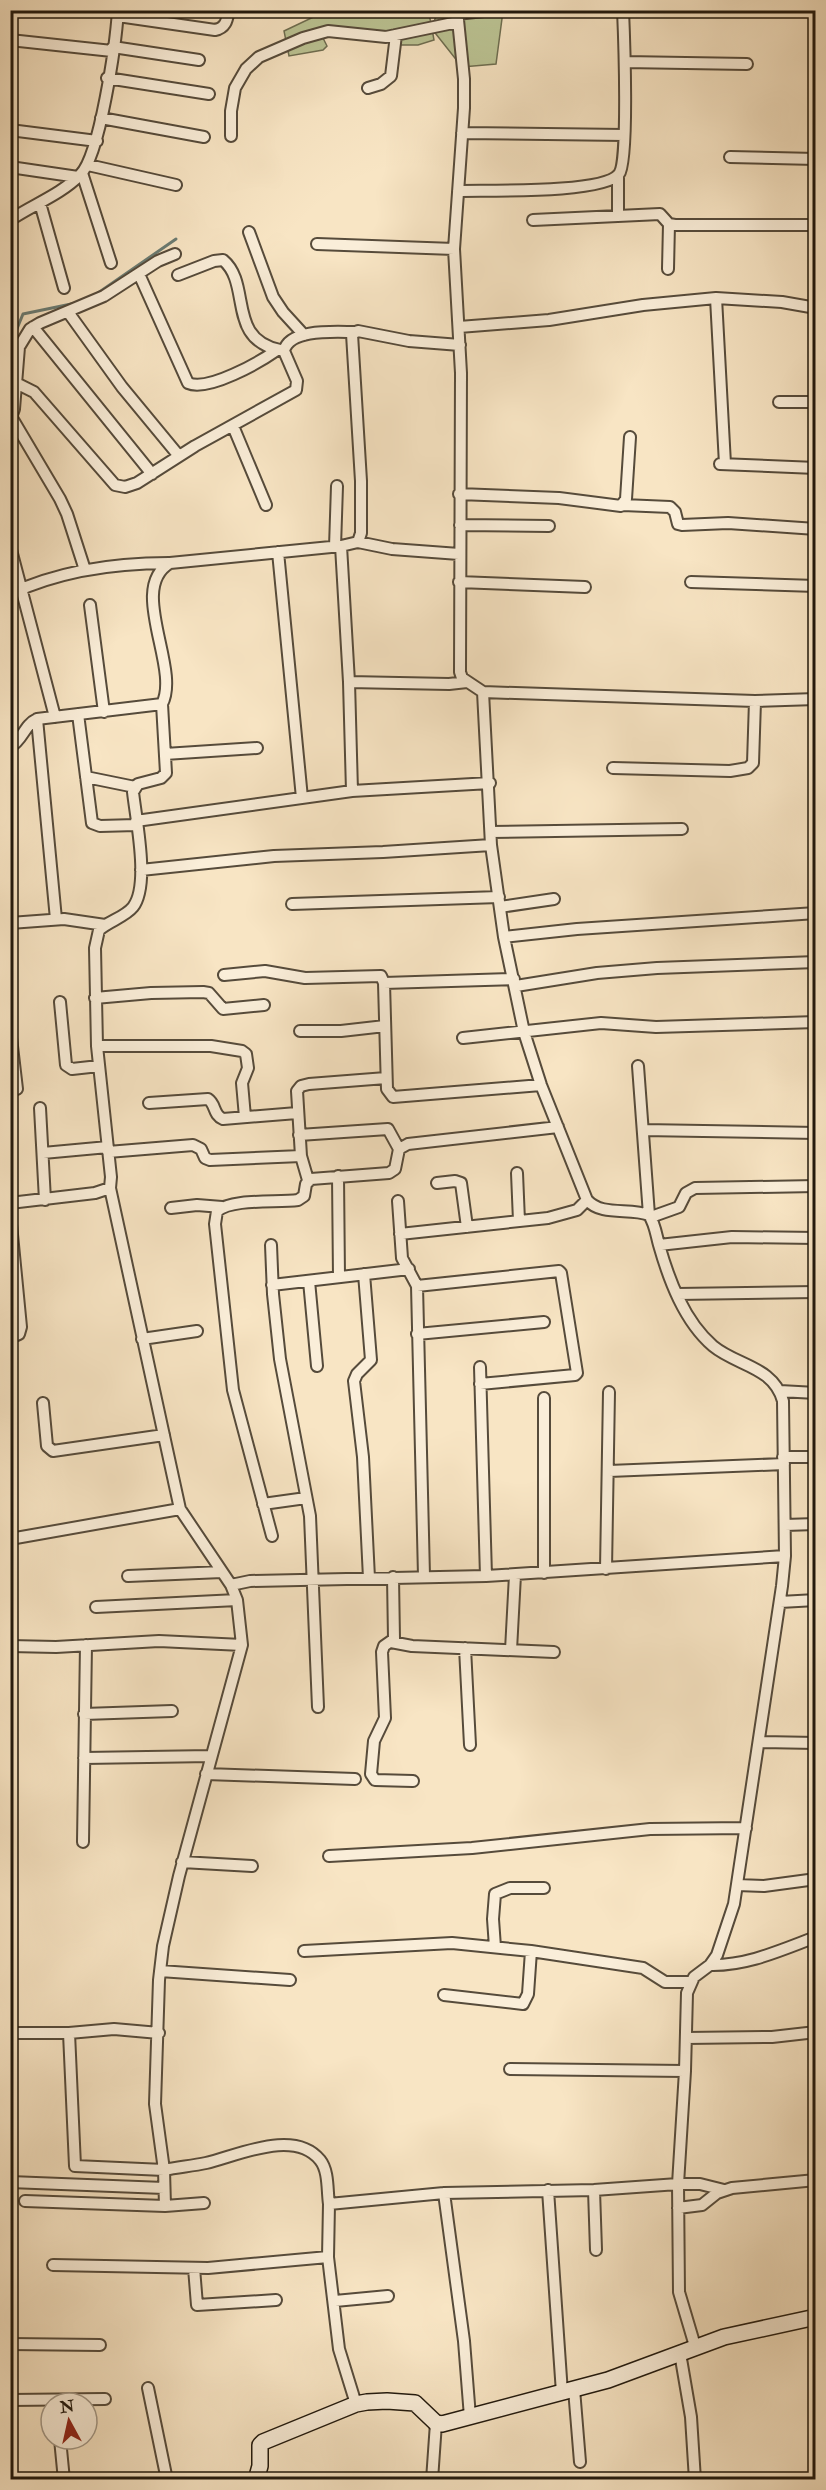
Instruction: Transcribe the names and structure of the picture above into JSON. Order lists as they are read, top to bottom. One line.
{"north":"top"}
